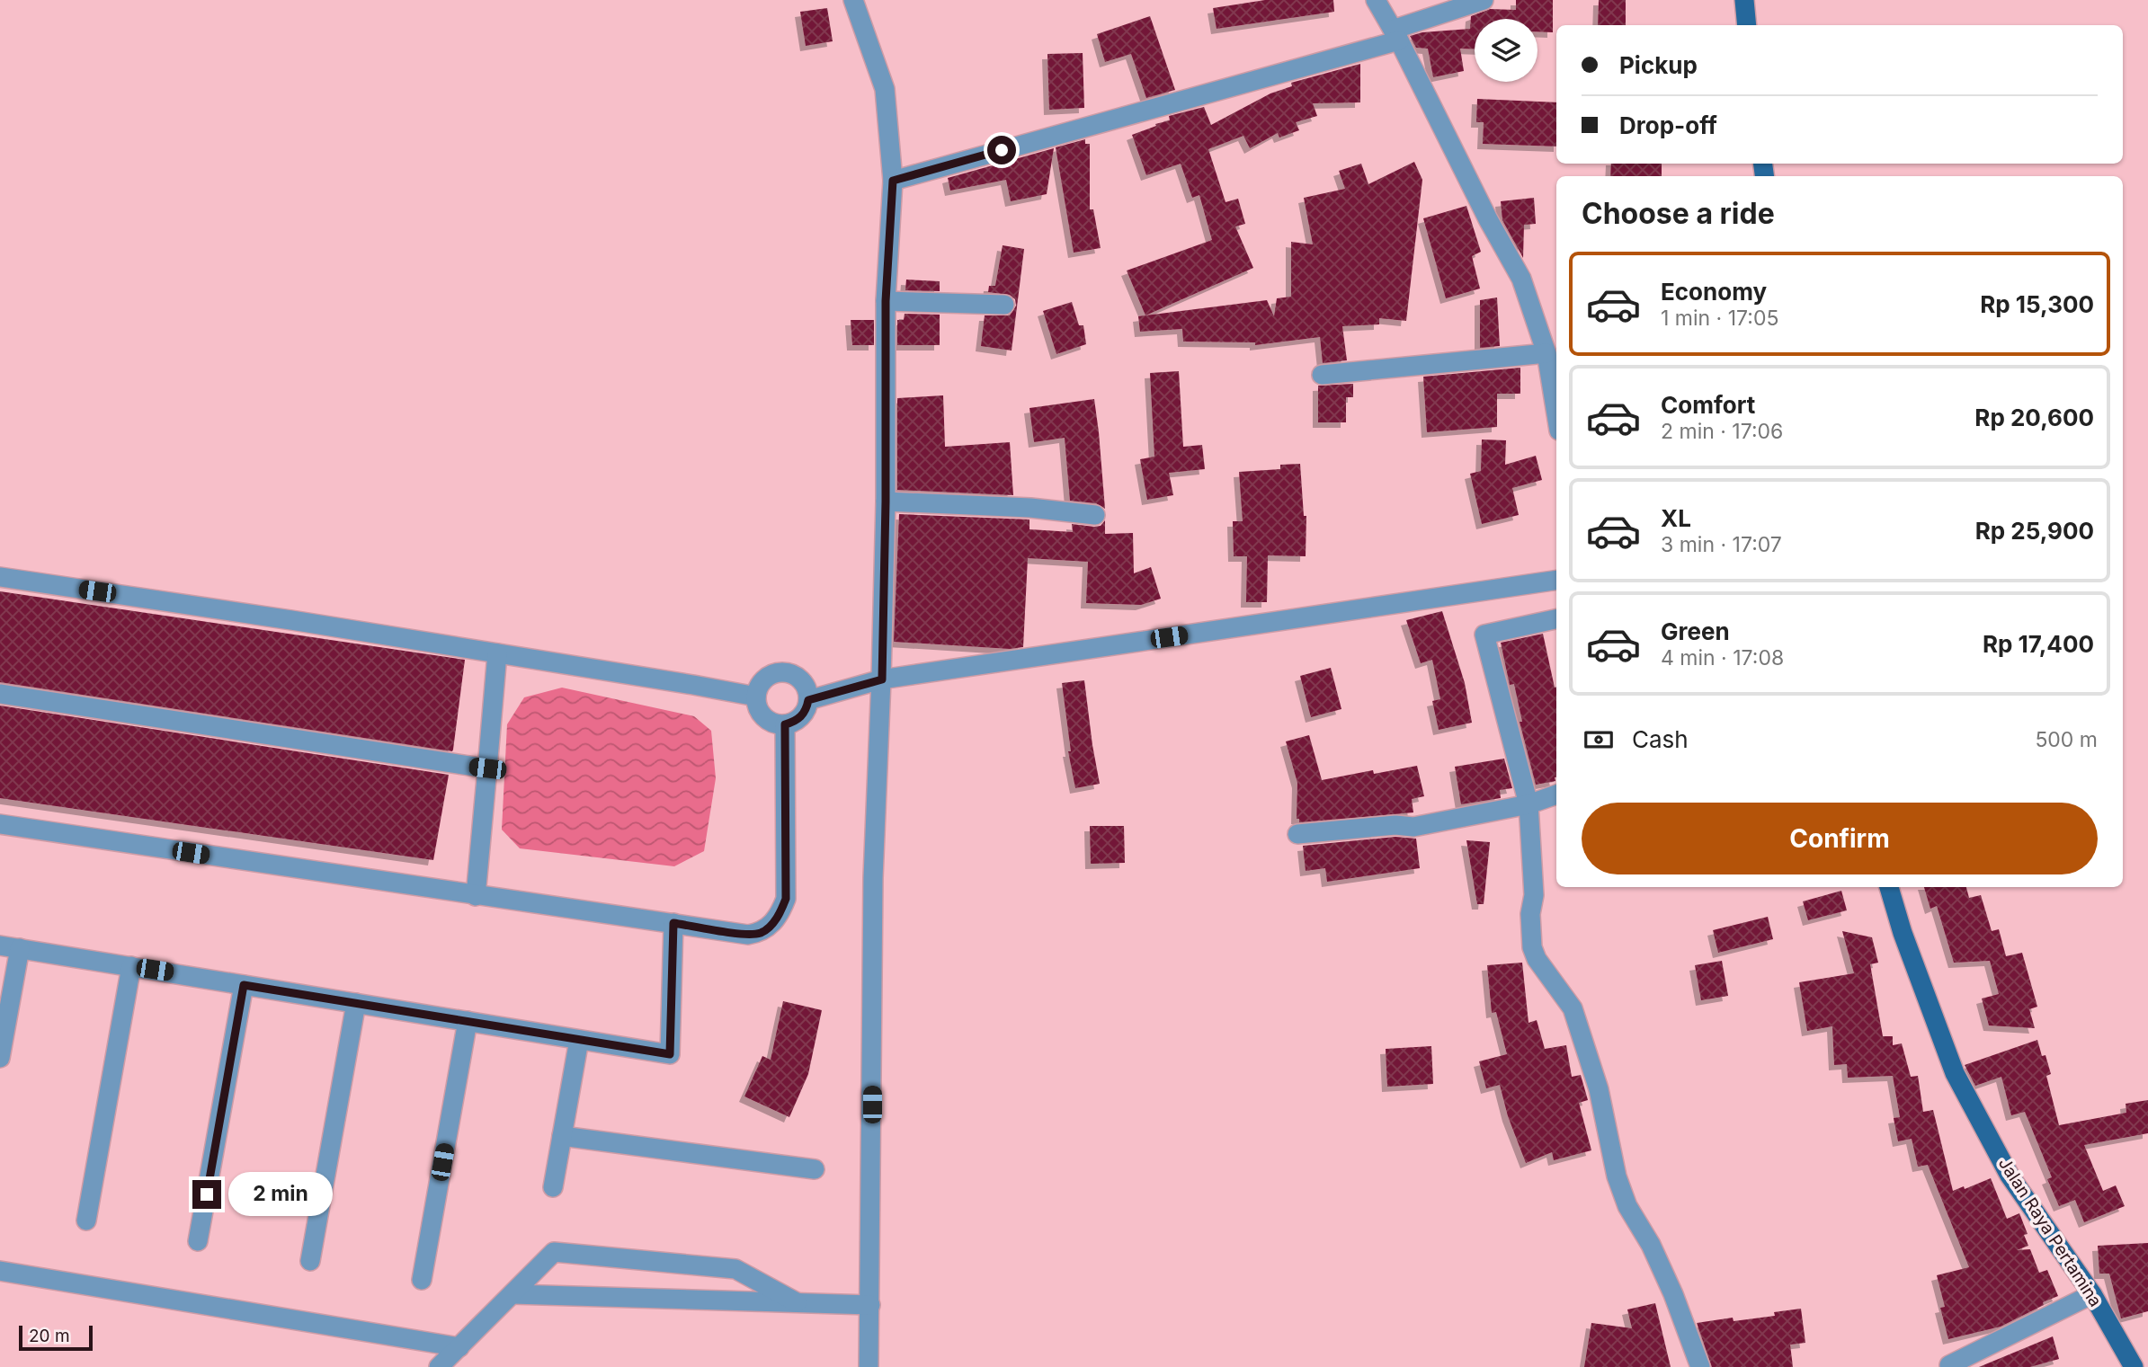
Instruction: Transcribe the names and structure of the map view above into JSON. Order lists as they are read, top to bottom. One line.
{"streets":{"main road":["Jalan Raya Pertamina"]},"scale_bar":"20 m","page":{"banner":["Pickup","Drop-off"],"heading":"Choose a ride","list":[{"name":"Economy","note":"1 min · 17:05","value":"Rp 15,300"},{"name":"Comfort","note":"2 min · 17:06","value":"Rp 20,600"},{"name":"XL","note":"3 min · 17:07","value":"Rp 25,900"},{"name":"Green","note":"4 min · 17:08","value":"Rp 17,400"}],"pay":["Cash","500 m"],"buttons":"Confirm","bubble":"2 min","scale":"20 m"}}
